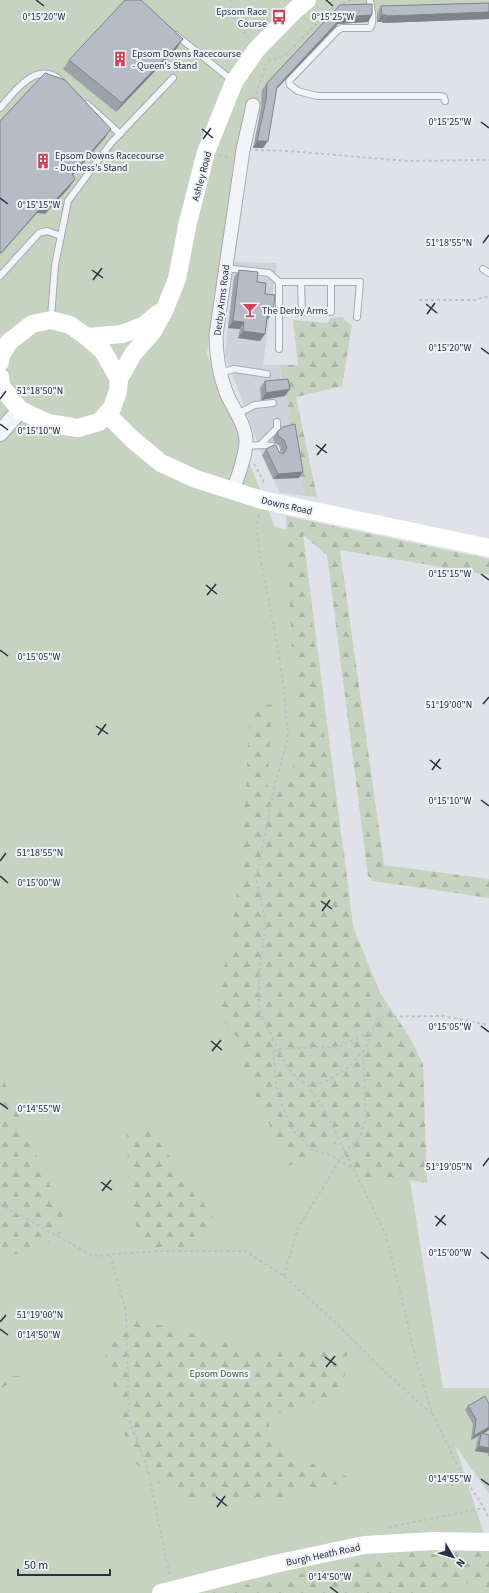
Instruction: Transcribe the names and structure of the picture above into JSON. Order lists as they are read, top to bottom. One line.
{"streets":{"main road":["Ashley Road","Downs Road","Burgh Heath Road"],"street":["Derby Arms Road"]},"crossings":[["Derby Arms Road","Downs Road"]],"parks":["Epsom Downs"],"places":{"bus stop":["Epsom Race Course"],"building":["Epsom Downs Racecourse - Queen's Stand","Epsom Downs Racecourse - Duchess’s Stand"],"bar":["The Derby Arms"]},"scale_bar":"50 m","north":"bottom right","coordinates":["0°15'20\"W","0°15'25\"W","0°15'15\"W","51°18'55\"N","51°18'50\"N","0°15'10\"W","0°15'05\"W","51°19'00\"N","0°15'00\"W","0°14'55\"W","51°19'05\"N","0°14'50\"W"]}
